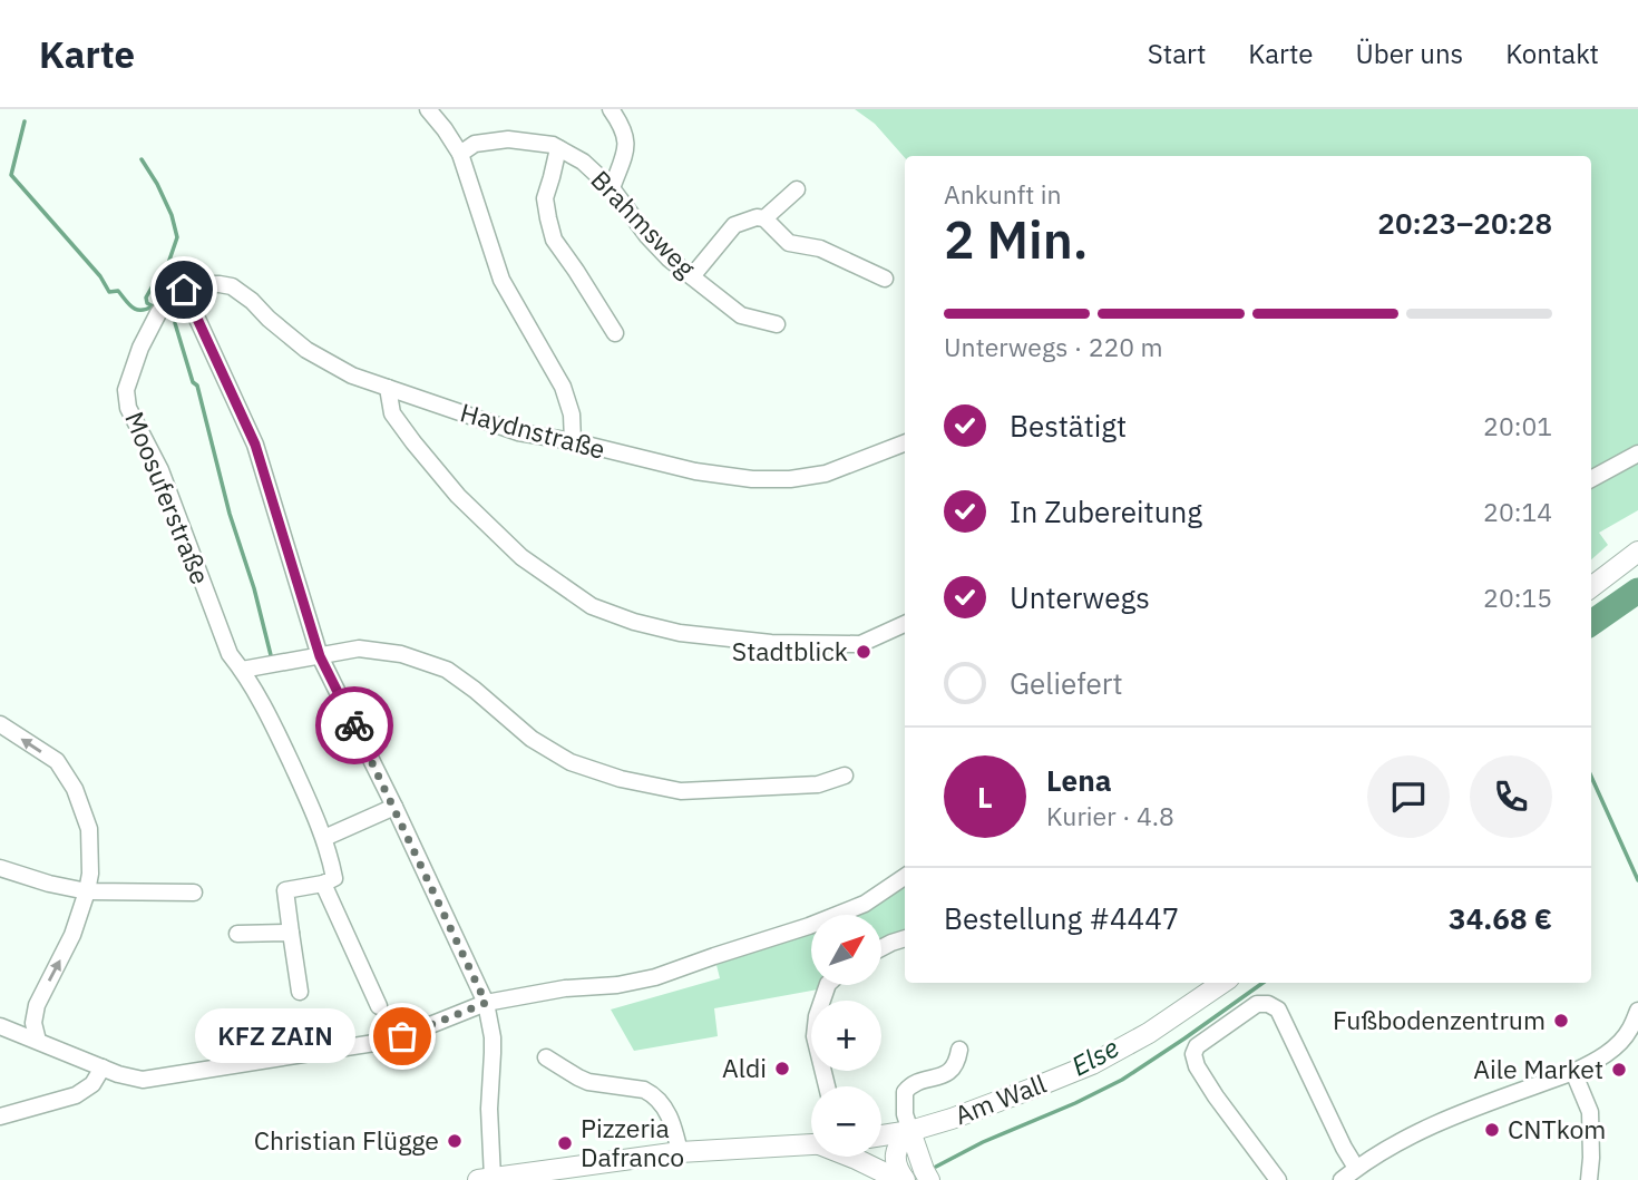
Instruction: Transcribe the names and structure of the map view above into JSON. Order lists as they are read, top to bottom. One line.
{"streets":{"main road":["Am Wall"],"street":["Brahmsweg","Haydnstraße","Moosuferstraße"]},"crossings":[["Haydnstraße","Moosuferstraße"]],"water":["Else"],"places":["Stadtblick","Fußbodenzentrum","KFZ ZAIN","Aldi","Aile Market","CNTkom","Christian Flügge","Pizzeria Dafranco"],"north":"top right","page":{"header":"Karte","nav":["Start","Karte","Über uns","Kontakt"],"heading":["2 Min.","Ankunft in","20:23–20:28"],"panel":["Lena","Kurier · 4.8","Bestellung #4447","34.68 €"],"bar":"Unterwegs · 220 m","list":[["Bestätigt","20:01"],["In Zubereitung","20:14"],["Unterwegs","20:15"],"Geliefert"],"round":"L","map_buttons":["+","−"],"bubble":"KFZ ZAIN"}}
